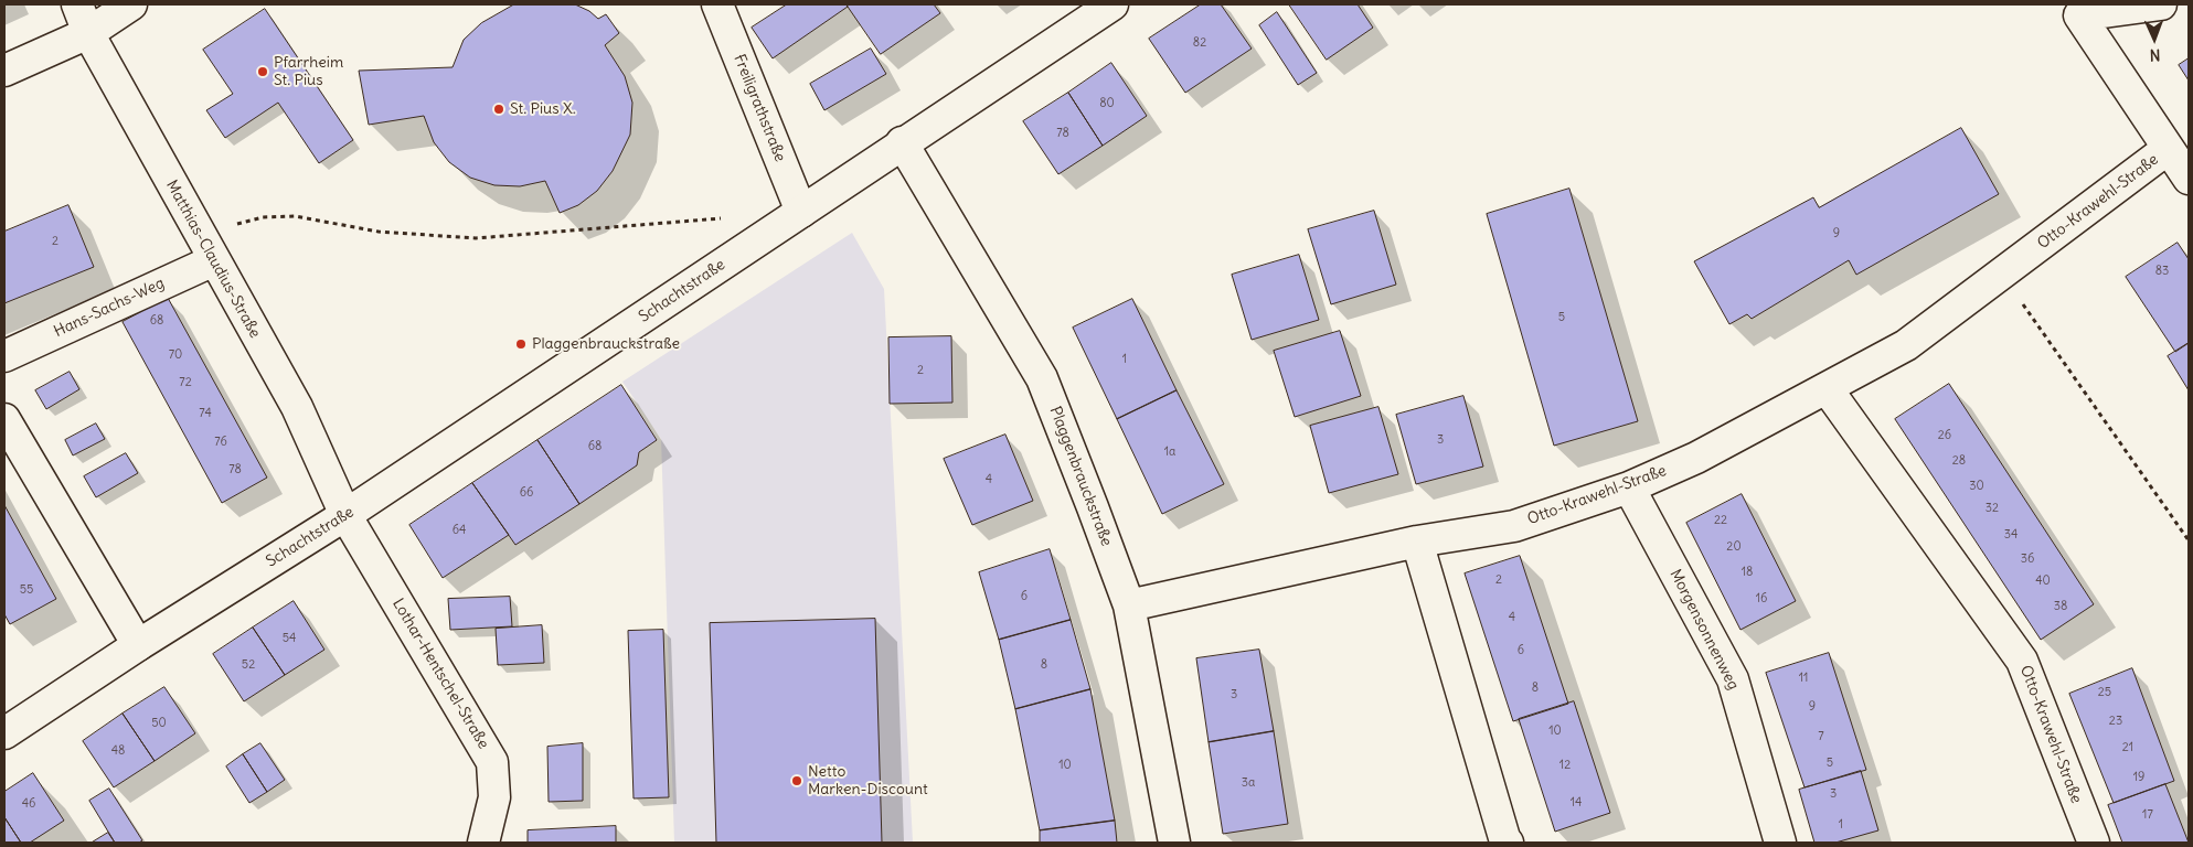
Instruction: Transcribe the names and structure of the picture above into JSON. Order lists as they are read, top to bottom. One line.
{"streets":{"street":["Freiligrathstraße","Otto-Krawehl-Straße","Matthias-Claudius-Straße","Schachtstraße","Hans-Sachs-Weg","Plaggenbrauckstraße","Morgensonnenweg","Lothar-Hentschel-Straße"]},"crossings":[["Freiligrathstraße","Schachtstraße"],["Otto-Krawehl-Straße","Plaggenbrauckstraße"],["Otto-Krawehl-Straße","Morgensonnenweg"],["Matthias-Claudius-Straße","Schachtstraße"],["Matthias-Claudius-Straße","Hans-Sachs-Weg"],["Matthias-Claudius-Straße","Lothar-Hentschel-Straße"],["Schachtstraße","Plaggenbrauckstraße"],["Schachtstraße","Lothar-Hentschel-Straße"]],"places":["Pfarrheim St. Pius","St. Pius X.","Plaggenbrauckstraße","Netto Marken-Discount"],"house_numbers":["82","80","78","9","2","83","5","68","70","1","2","72","74","26","3","76","68","1a","28","78","4","30","66","32","22","64","34","20","36","18","2","40","55","6","16","38","4","54","6","52","8","11","8","25","3","9","23","50","10","7","21","48","5","10","12","19","3a","3","14","46","17","1"],"north":"bottom"}
